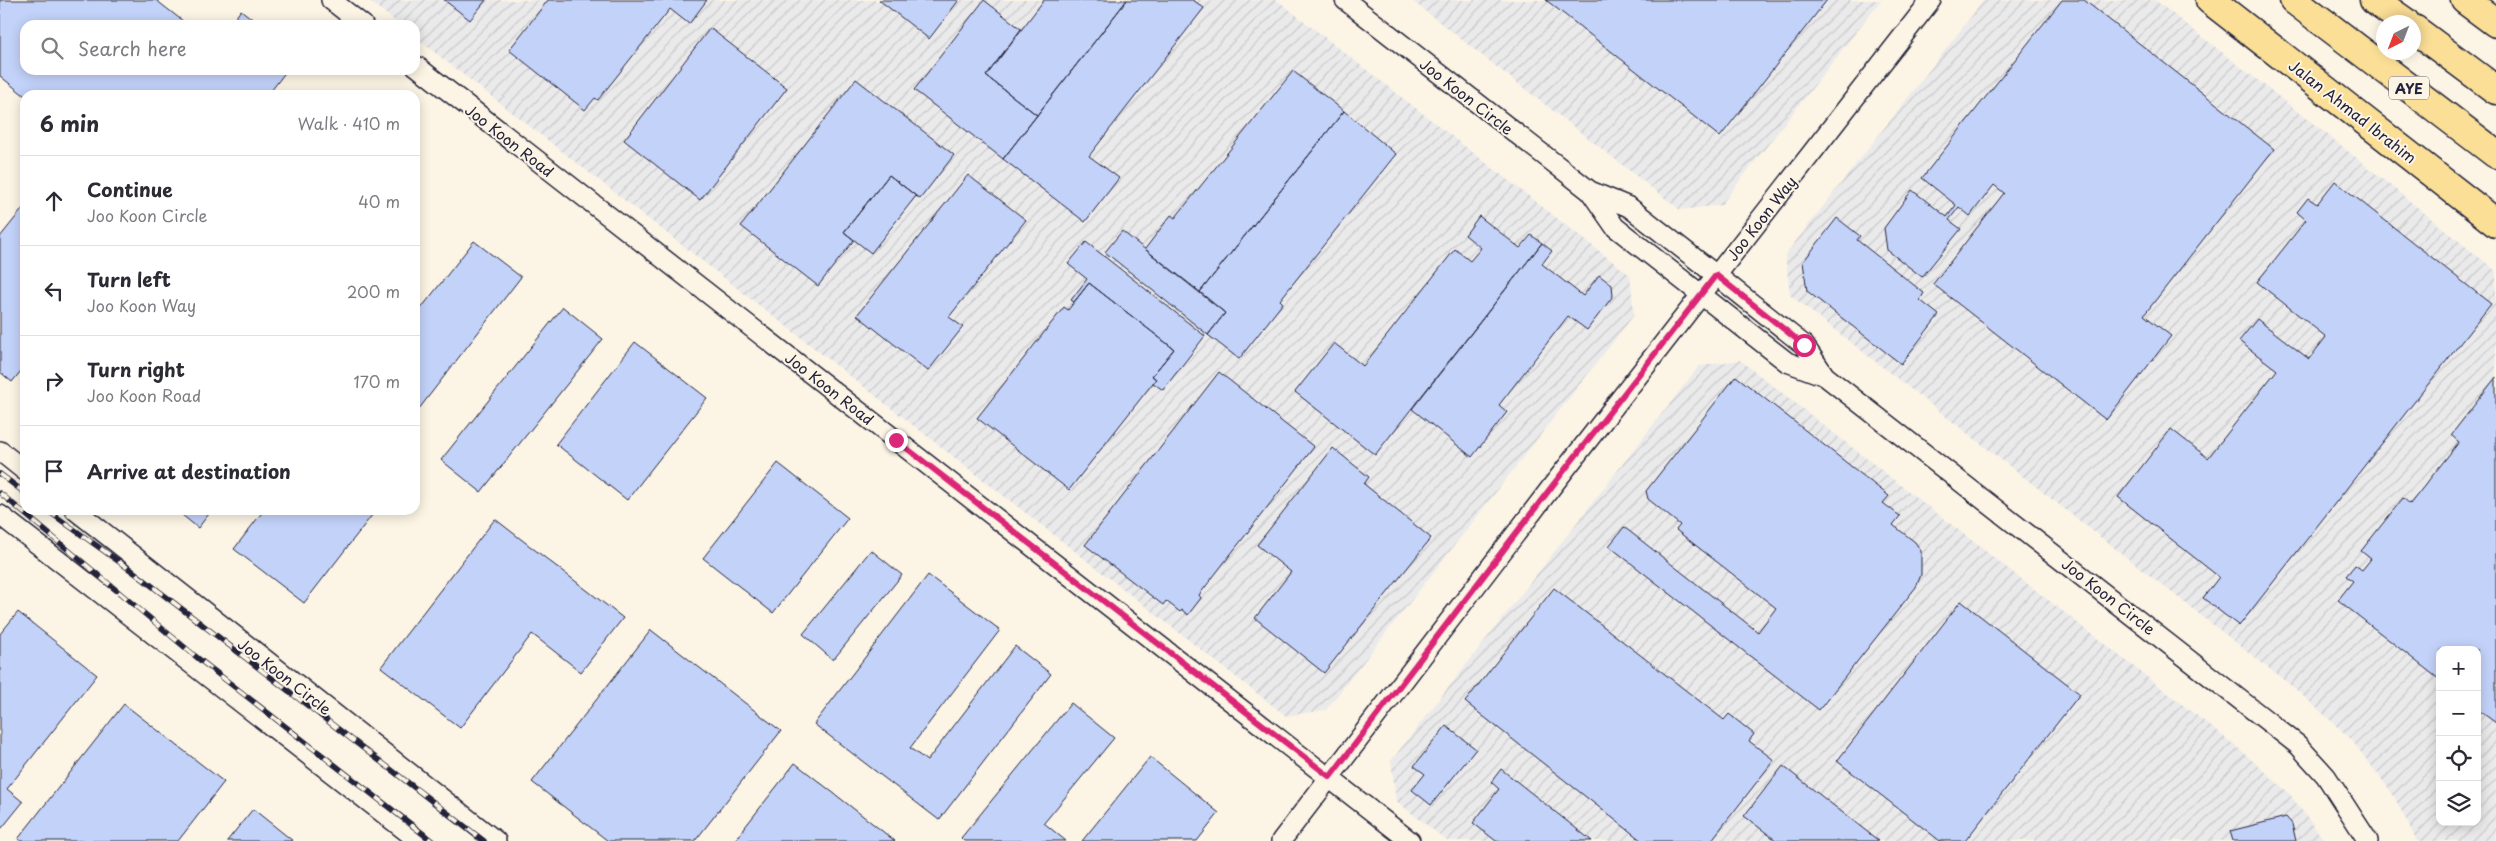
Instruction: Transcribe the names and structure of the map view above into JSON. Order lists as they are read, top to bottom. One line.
{"streets":{"main road":["AYE","Jalan Ahmad Ibrahim"],"street":["Joo Koon Circle","Joo Koon Road","Joo Koon Way"]},"crossings":[["Joo Koon Circle","Joo Koon Way"],["Joo Koon Road","Joo Koon Way"]],"north":"bottom left","page":{"search":"Search here","heading":["6 min","Walk · 410 m"],"list":[["Continue","Joo Koon Circle","40 m"],["Turn left","Joo Koon Way","200 m"],["Turn right","Joo Koon Road","170 m"],"Arrive at destination"],"map_buttons":["+","−"]}}
